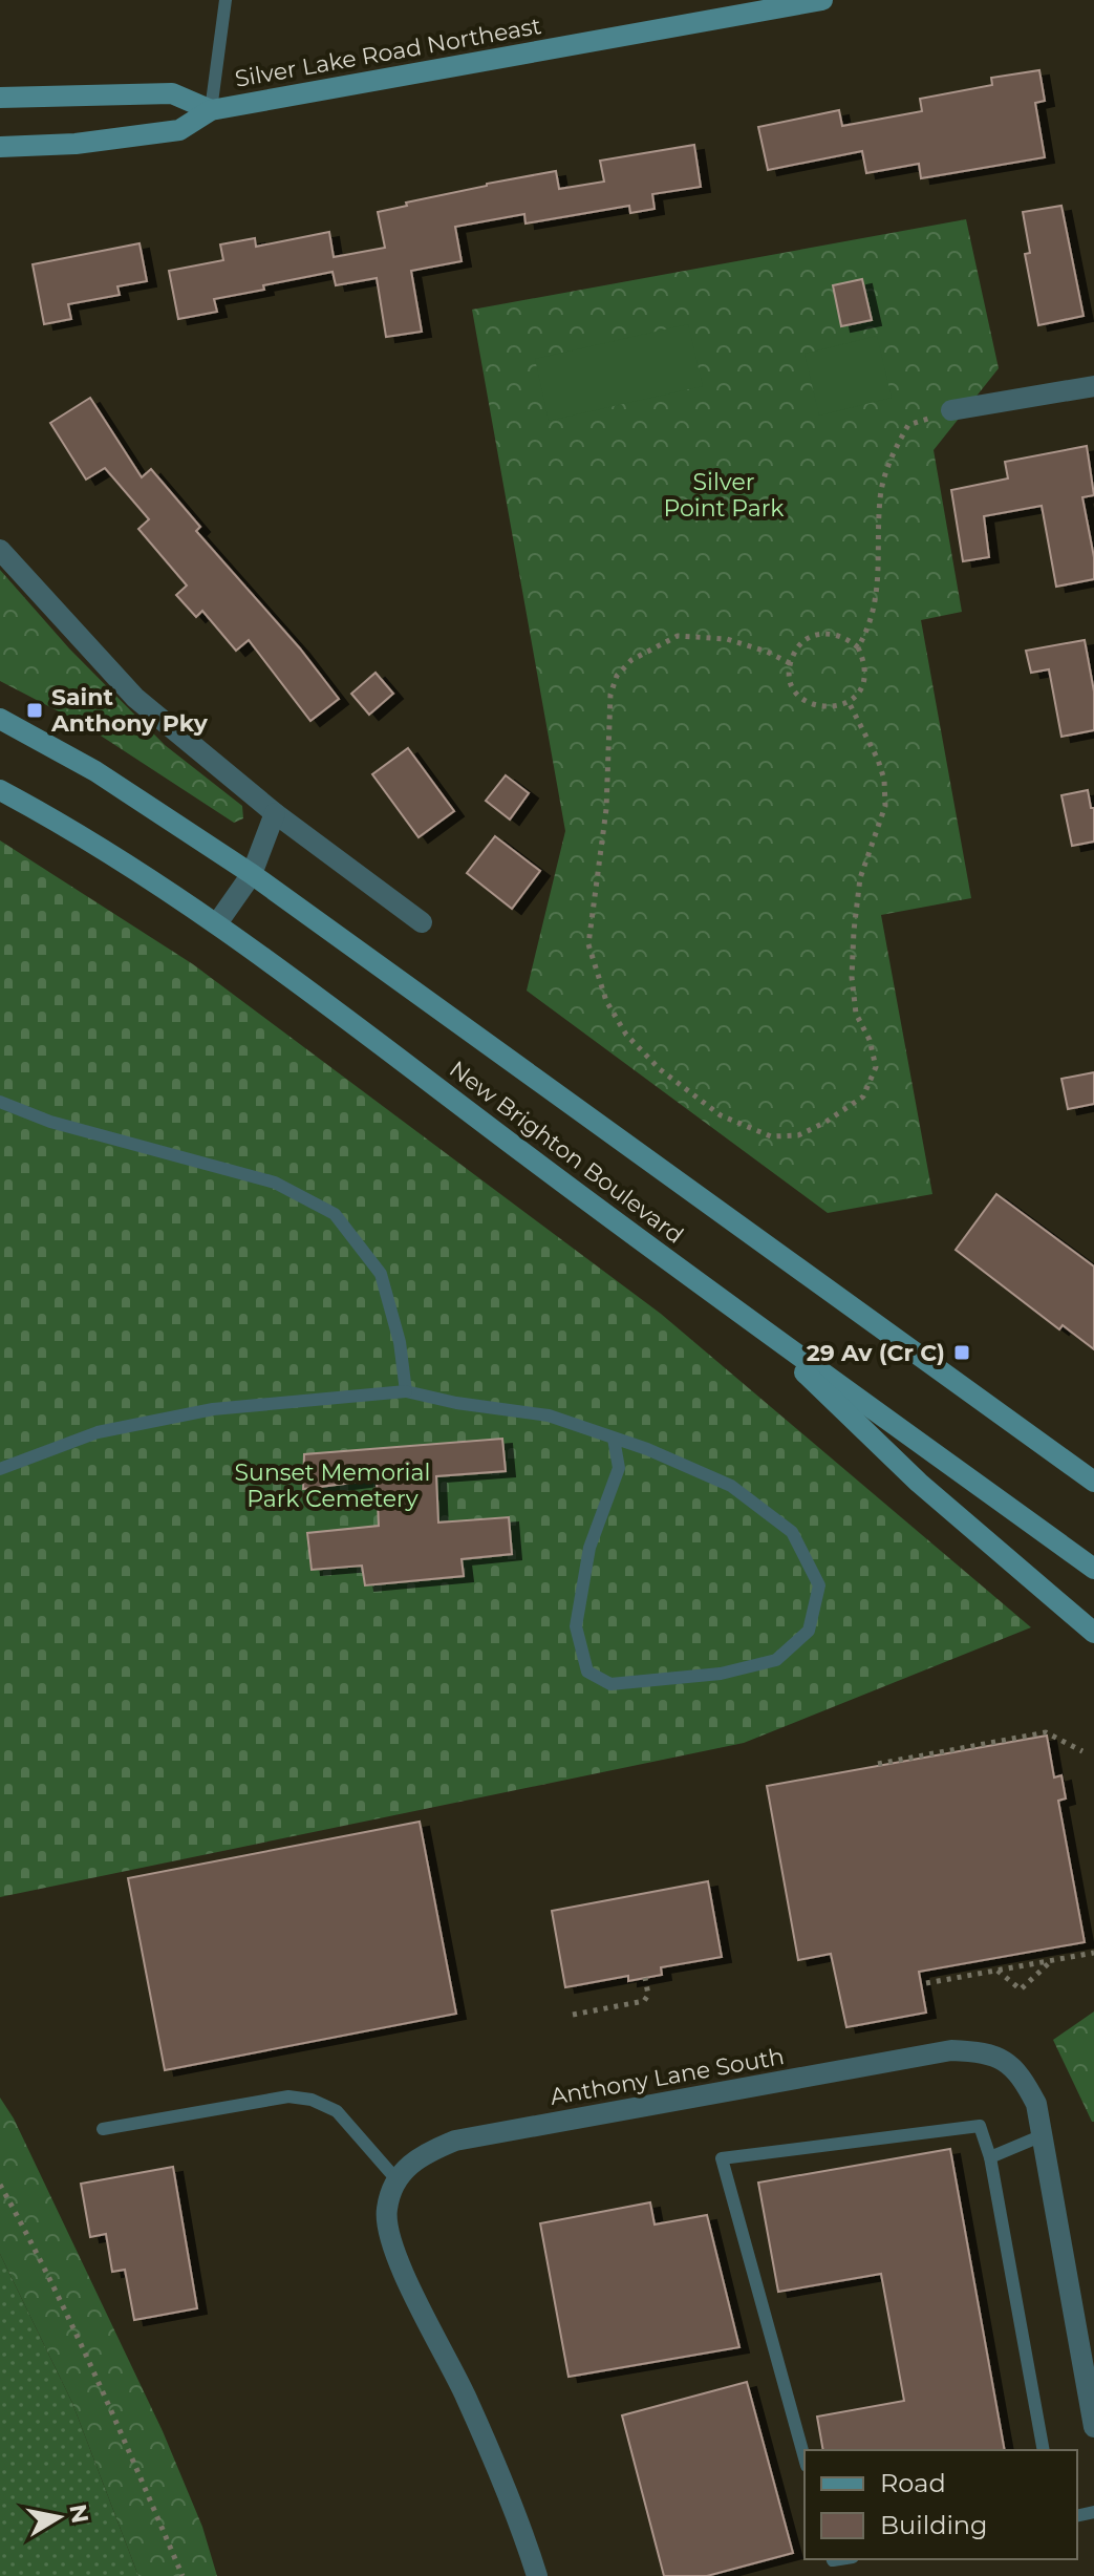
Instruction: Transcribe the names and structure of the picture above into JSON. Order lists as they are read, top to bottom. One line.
{"streets":{"main road":["Silver Lake Road Northeast","New Brighton Boulevard"],"street":["Anthony Lane South"]},"parks":["Silver Point Park","Sunset Memorial Park Cemetery"],"places":{"transit":["Saint Anthony Pky","29 Av (Cr C)"]},"legend":["Road","Building"],"north":"right"}
